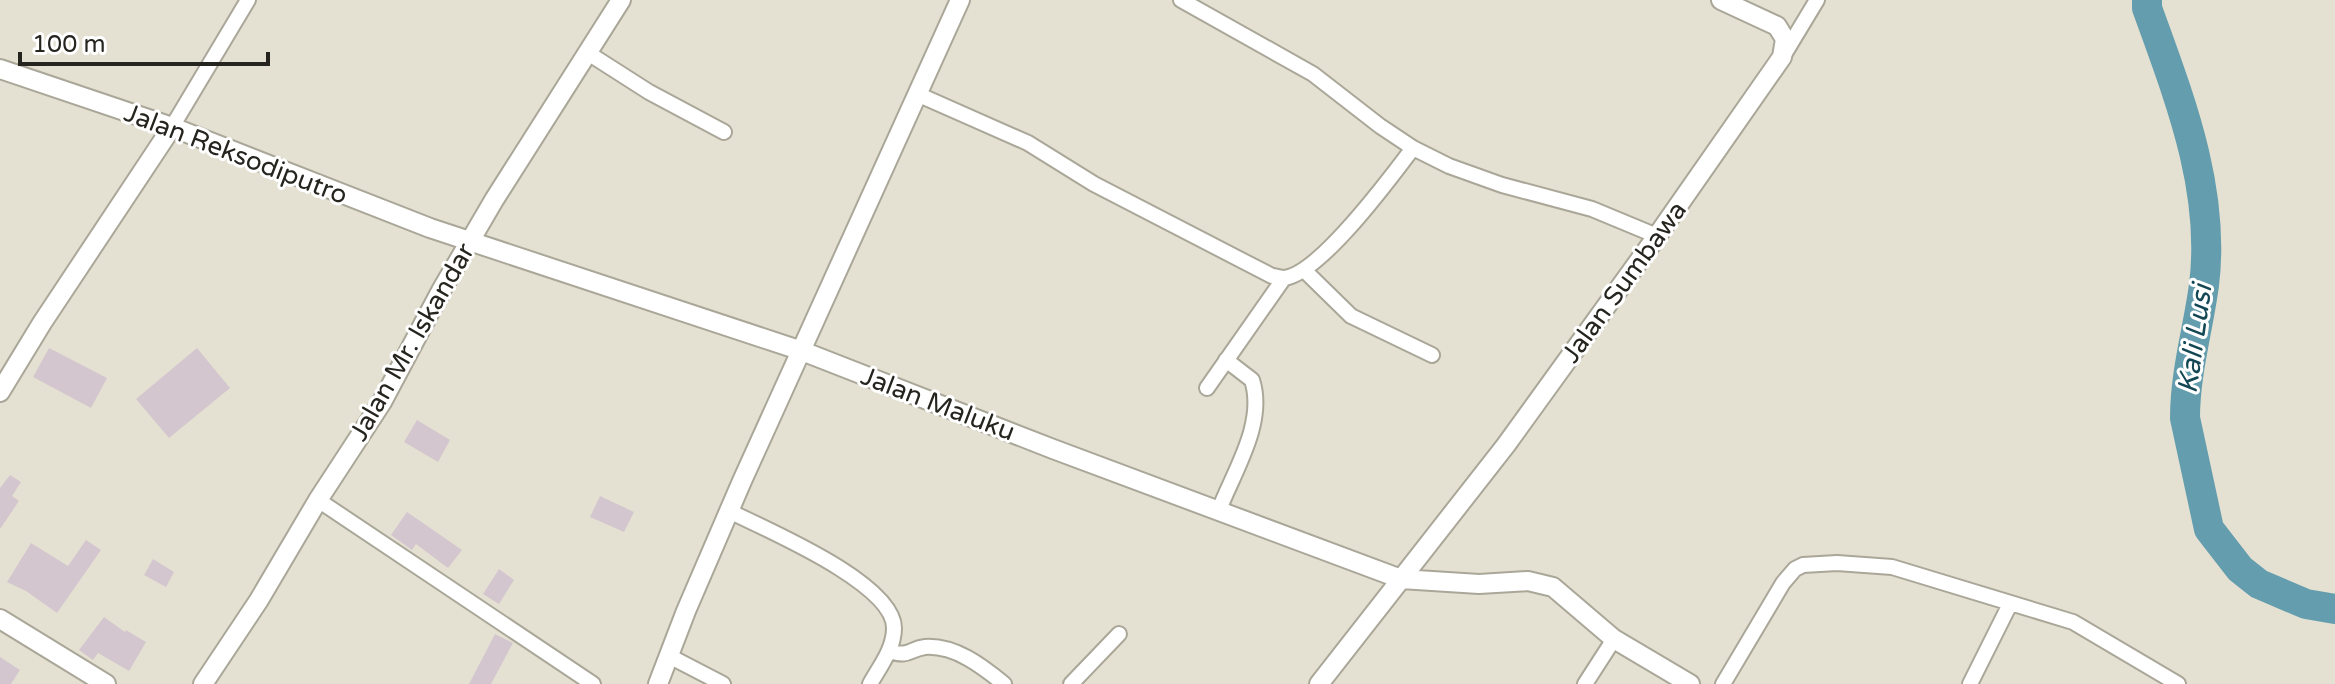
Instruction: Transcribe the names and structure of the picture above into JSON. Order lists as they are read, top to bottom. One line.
{"streets":{"main road":["Jalan Reksodiputro","Jalan Sumbawa","Jalan Mr. Iskandar","Jalan Maluku"]},"crossings":[["Jalan Reksodiputro","Jalan Mr. Iskandar"],["Jalan Reksodiputro","Jalan Maluku"],["Jalan Sumbawa","Jalan Maluku"],["Jalan Mr. Iskandar","Jalan Maluku"]],"water":["Kali Lusi"],"scale_bar":"100 m"}
